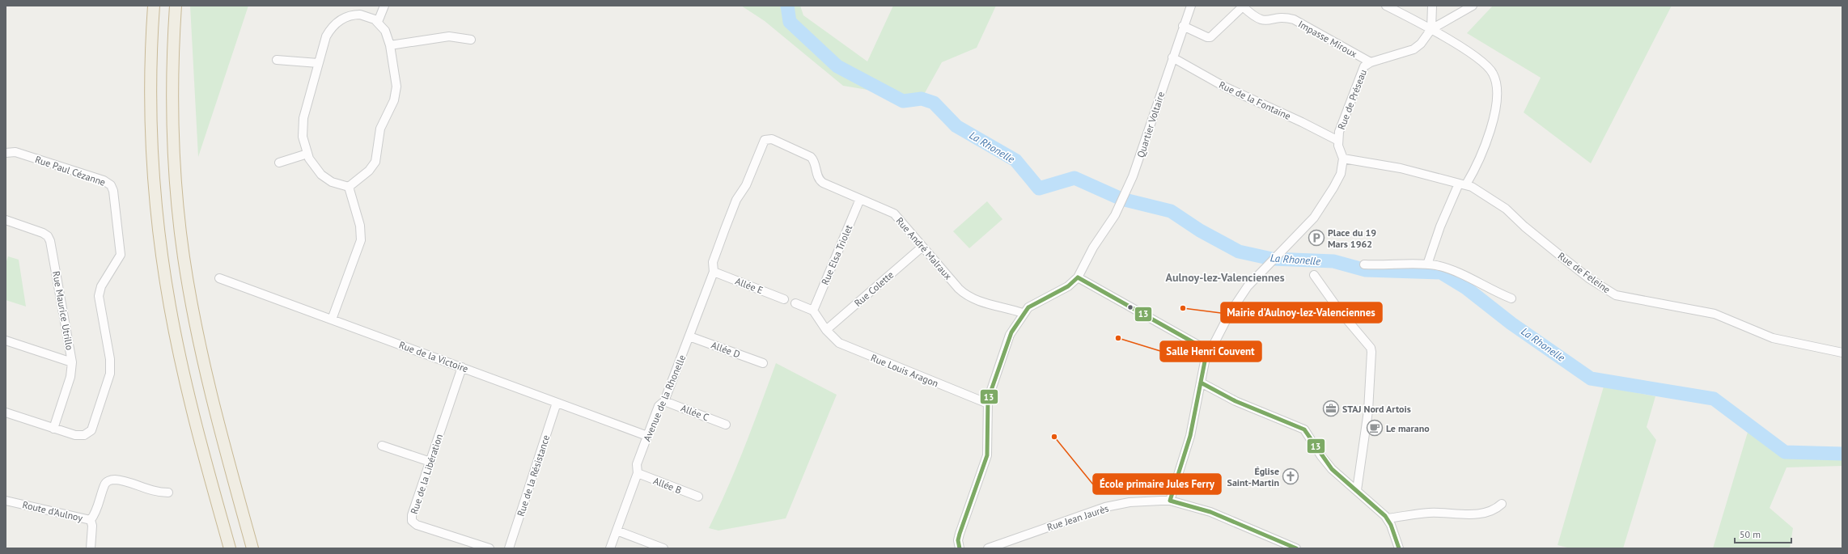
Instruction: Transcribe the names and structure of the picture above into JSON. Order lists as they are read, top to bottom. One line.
{"streets":{"street":["Impasse Miroux","Rue de Préseau","Rue de la Fontaine","Quartier Voltaire","Rue Paul Cézanne","Rue André Malraux","Rue Elsa Triolet","Rue de Feleine","Allée E","Rue Colette","Rue Maurice Utrillo","Allée D","Rue de la Victoire","Rue Louis Aragon","Avenue de la Rhonelle","Allée C","Rue de la Libération","Rue de la Résistance","Allée B","Route d'Aulnoy","Rue Jean Jaurès"]},"crossings":[["Impasse Miroux","Rue de Préseau"],["Rue de Préseau","Rue de la Fontaine"],["Rue de Préseau","Rue de Feleine"],["Rue de Préseau","Rue Jean Jaurès"],["Rue de la Fontaine","Quartier Voltaire"],["Rue Paul Cézanne","Rue Maurice Utrillo"],["Rue André Malraux","Rue Elsa Triolet"],["Rue André Malraux","Rue Colette"],["Rue André Malraux","Avenue de la Rhonelle"],["Allée E","Avenue de la Rhonelle"],["Rue Colette","Rue Louis Aragon"],["Allée D","Avenue de la Rhonelle"],["Rue de la Victoire","Avenue de la Rhonelle"],["Rue de la Victoire","Rue de la Libération"],["Rue de la Victoire","Rue de la Résistance"],["Avenue de la Rhonelle","Allée C"],["Avenue de la Rhonelle","Allée B"]],"districts":["Aulnoy-lez-Valenciennes"],"water":["La Rhonelle"],"places":{"parking":["Place du 19 Mars 1962"],"other":["Mairie d'Aulnoy-lez-Valenciennes","Salle Henri Couvent","École primaire Jules Ferry"],"office":["STAJ Nord Artois"],"cafe":["Le marano"],"church":["Église Saint-Martin"]},"lines":["transit line 13"],"scale_bar":"50 m"}
